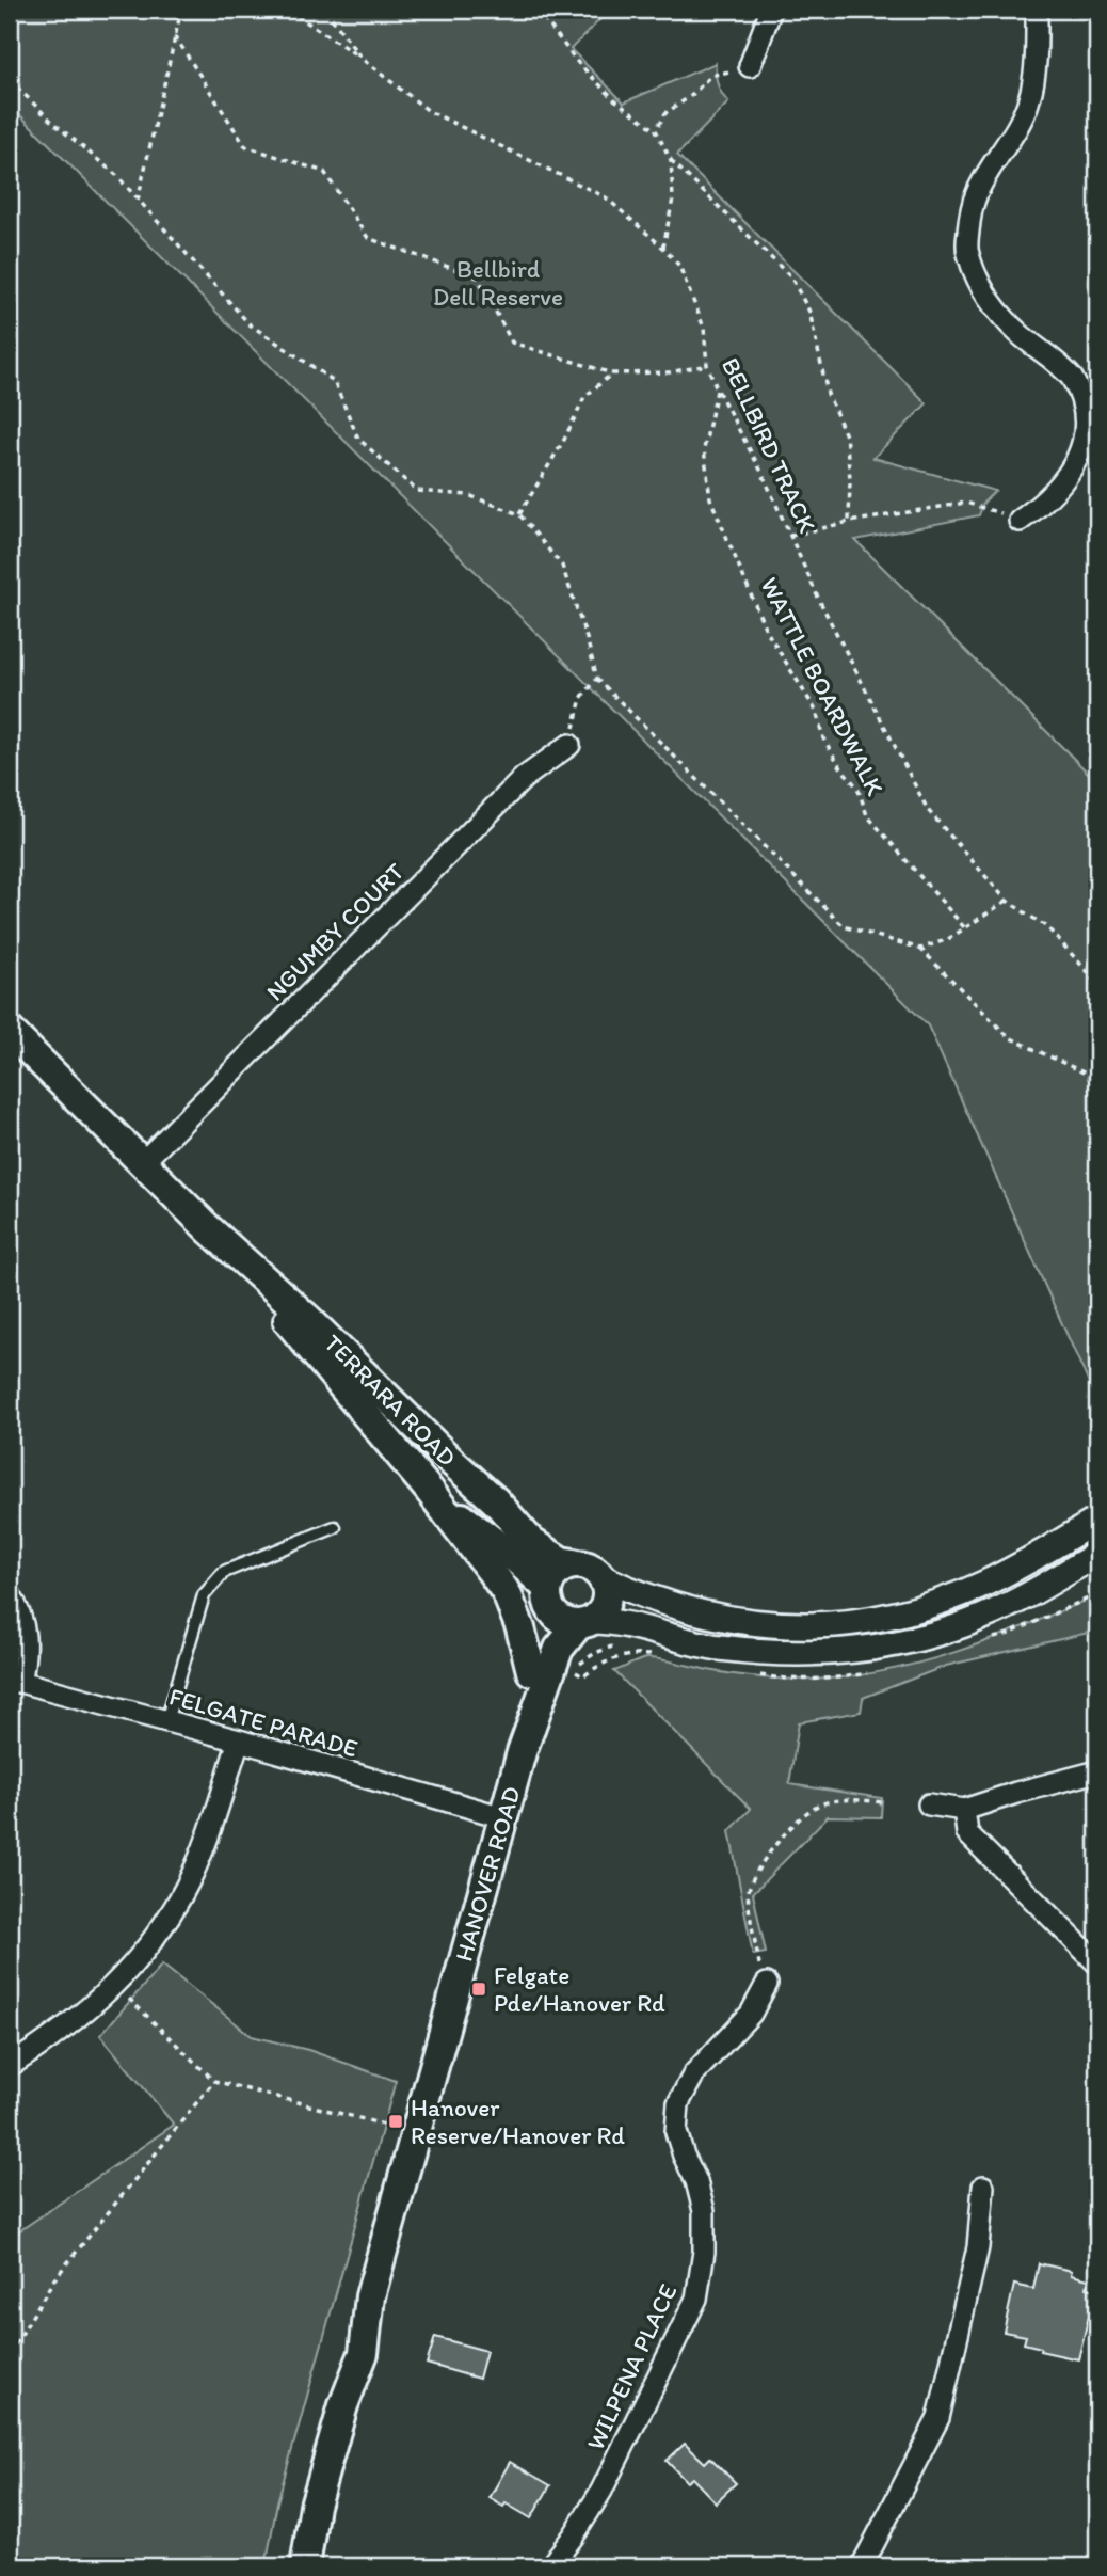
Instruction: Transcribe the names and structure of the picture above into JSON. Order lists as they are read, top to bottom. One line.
{"streets":{"main road":["TERRARA ROAD","HANOVER ROAD"],"street":["NGUMBY COURT","FELGATE PARADE","WILPENA PLACE"],"path":["BELLBIRD TRACK","WATTLE BOARDWALK"]},"crossings":[["BELLBIRD TRACK","WATTLE BOARDWALK"],["NGUMBY COURT","TERRARA ROAD"],["TERRARA ROAD","HANOVER ROAD"],["FELGATE PARADE","HANOVER ROAD"]],"parks":["Bellbird Dell Reserve"],"places":{"transit":["Felgate Pde/Hanover Rd","Hanover Reserve/Hanover Rd"]}}
